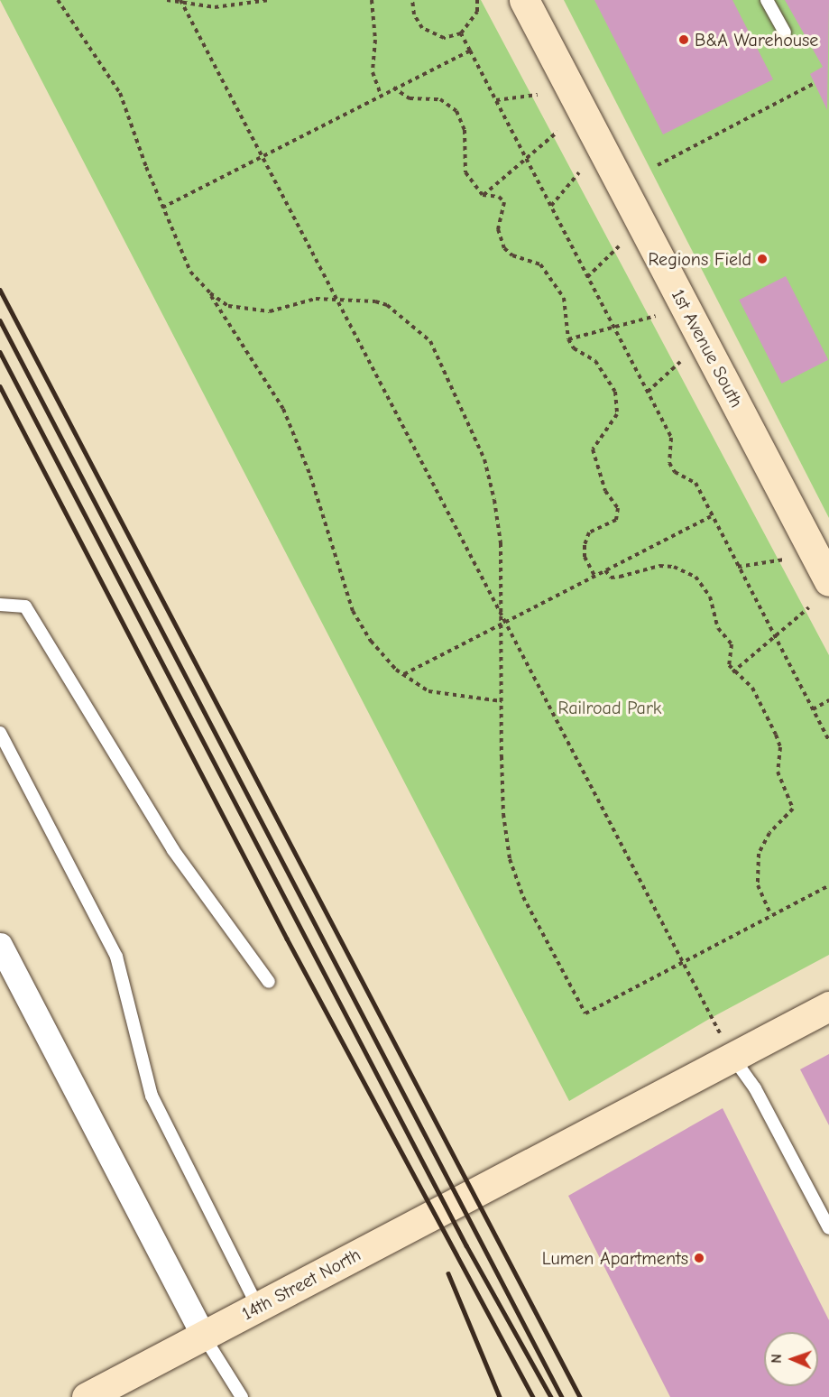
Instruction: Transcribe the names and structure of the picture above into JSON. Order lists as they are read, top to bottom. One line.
{"streets":{"street":["1st Avenue South","14th Street North"]},"parks":["Railroad Park"],"places":["B&A Warehouse","Regions Field","Lumen Apartments"],"north":"left"}
